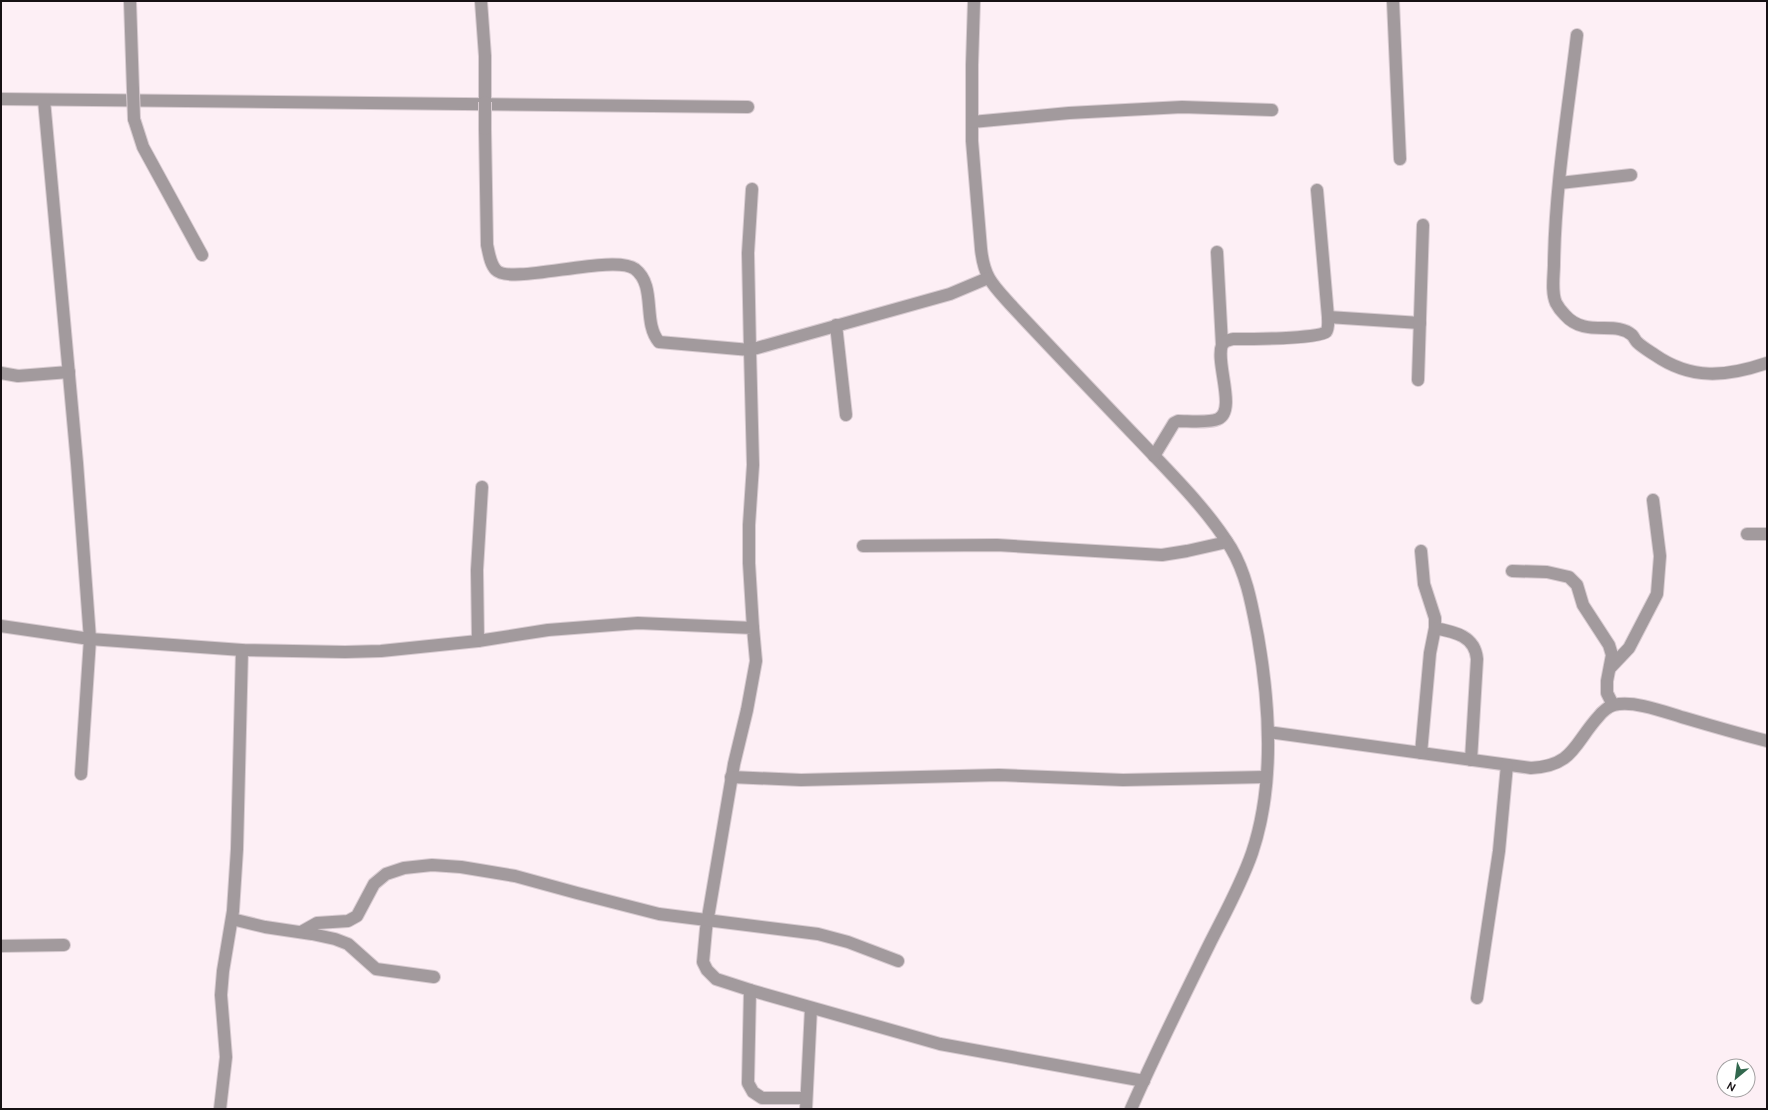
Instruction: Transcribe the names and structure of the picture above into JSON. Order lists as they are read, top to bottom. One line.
{"north":"bottom left"}
